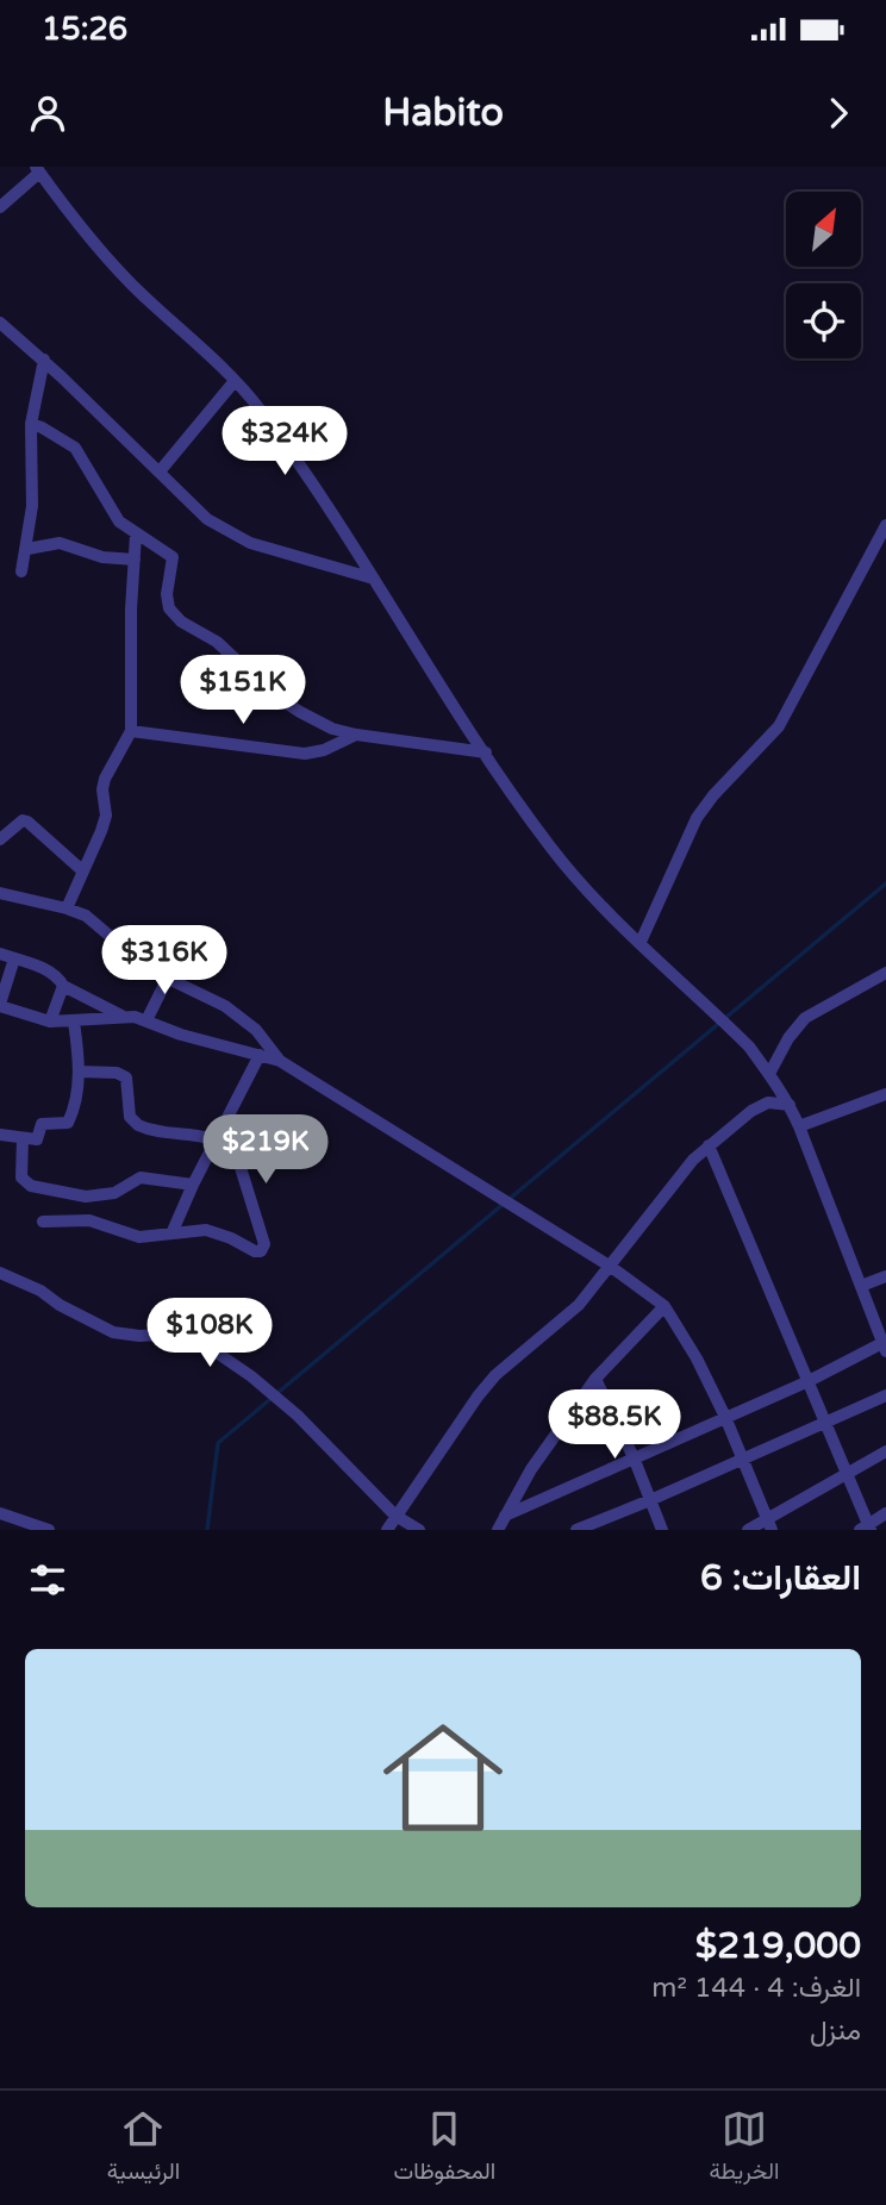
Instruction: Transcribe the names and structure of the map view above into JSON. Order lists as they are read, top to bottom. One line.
{"north":"top right","page":{"status":"15:26","header":"Habito","price":["$324K","$151K","$316K","$219K","$108K","$88.5K"],"heading":"العقارات: 6","list":[{"name":"$219,000","note":"الغرف: 4 · 144 m² · منزل"}],"tabs":["الخريطة","المحفوظات","الرئيسية"]}}
